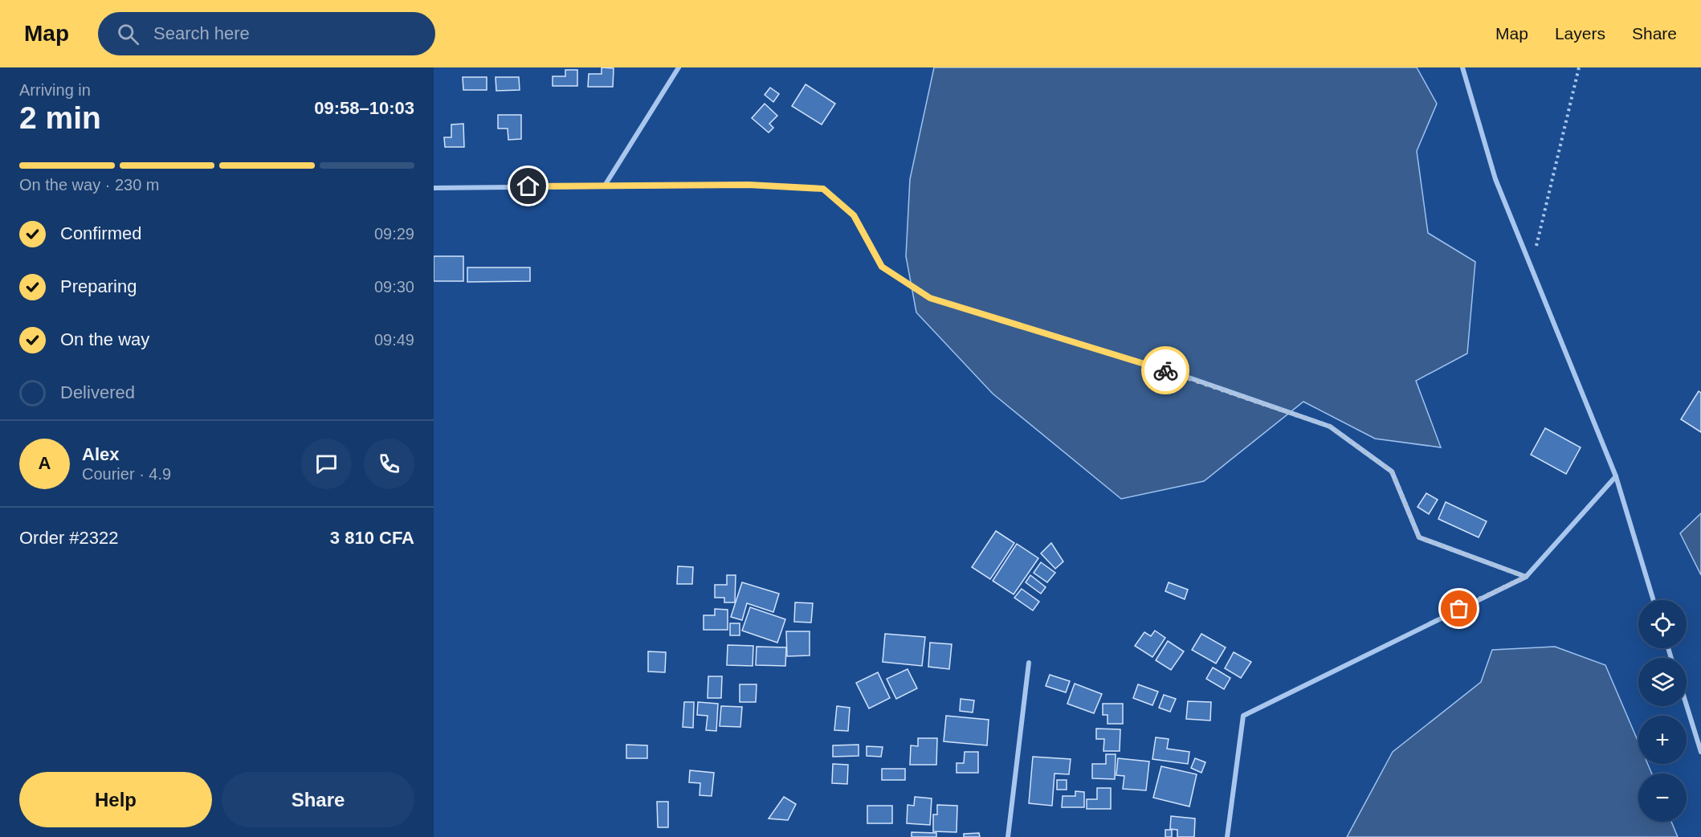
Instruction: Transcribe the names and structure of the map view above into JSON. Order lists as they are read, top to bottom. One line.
{"page":{"header":"Map","search":"Search here","nav":["Map","Layers","Share"],"heading":["2 min","Arriving in","09:58–10:03"],"panel":["Alex","Courier · 4.9","Order #2322","3 810 CFA"],"bar":"On the way · 230 m","list":[["Confirmed","09:29"],["Preparing","09:30"],["On the way","09:49"],"Delivered"],"round":"A","map_buttons":["+","−"],"buttons":["Help","Share"]}}
